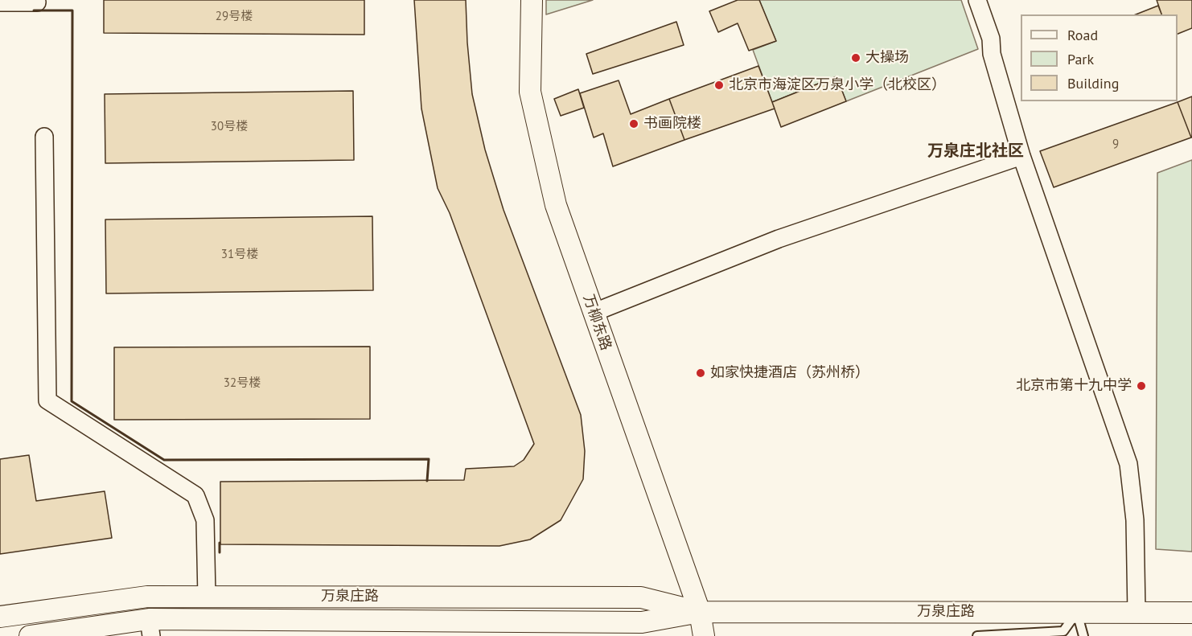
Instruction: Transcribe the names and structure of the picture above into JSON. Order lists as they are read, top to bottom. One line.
{"streets":{"street":["万柳东路","万泉庄路"]},"crossings":[["万柳东路","万泉庄路"]],"districts":["万泉庄北社区"],"places":["大操场","北京市海淀区万泉小学（北校区）","书画院楼","如家快捷酒店（苏州桥）","北京市第十九中学"],"house_numbers":["29号楼","30号楼","9","31号楼","32号楼"],"legend":["Road","Park","Building"]}
